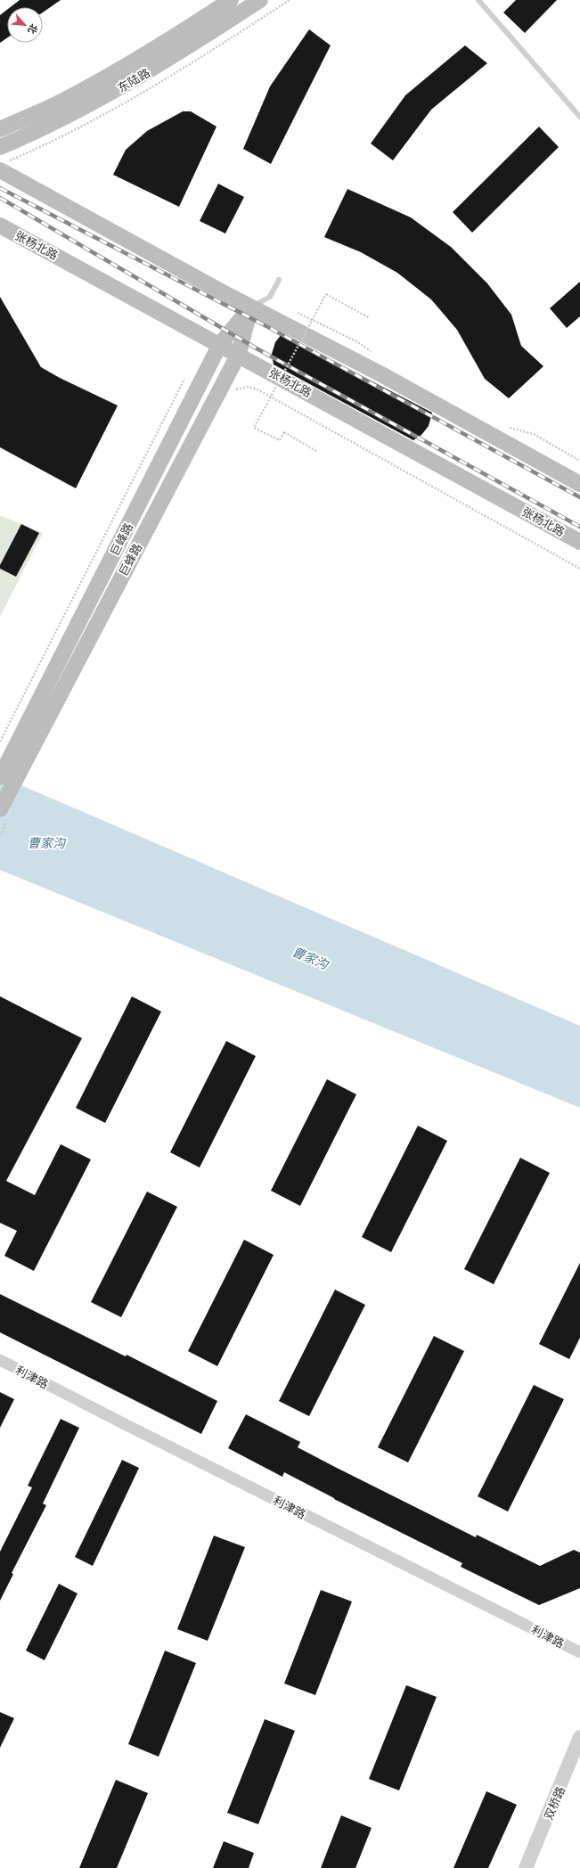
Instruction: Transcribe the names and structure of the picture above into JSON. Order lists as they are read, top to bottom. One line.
{"streets":{"main road":["东陆路","张杨北路","巨峰路","巨蜂路"],"street":["利津路","双桥路"]},"crossings":[["张杨北路","巨峰路"],["张杨北路","巨蜂路"],["巨峰路","巨蜂路"]],"water":["曹家沟"],"north":"bottom right"}
